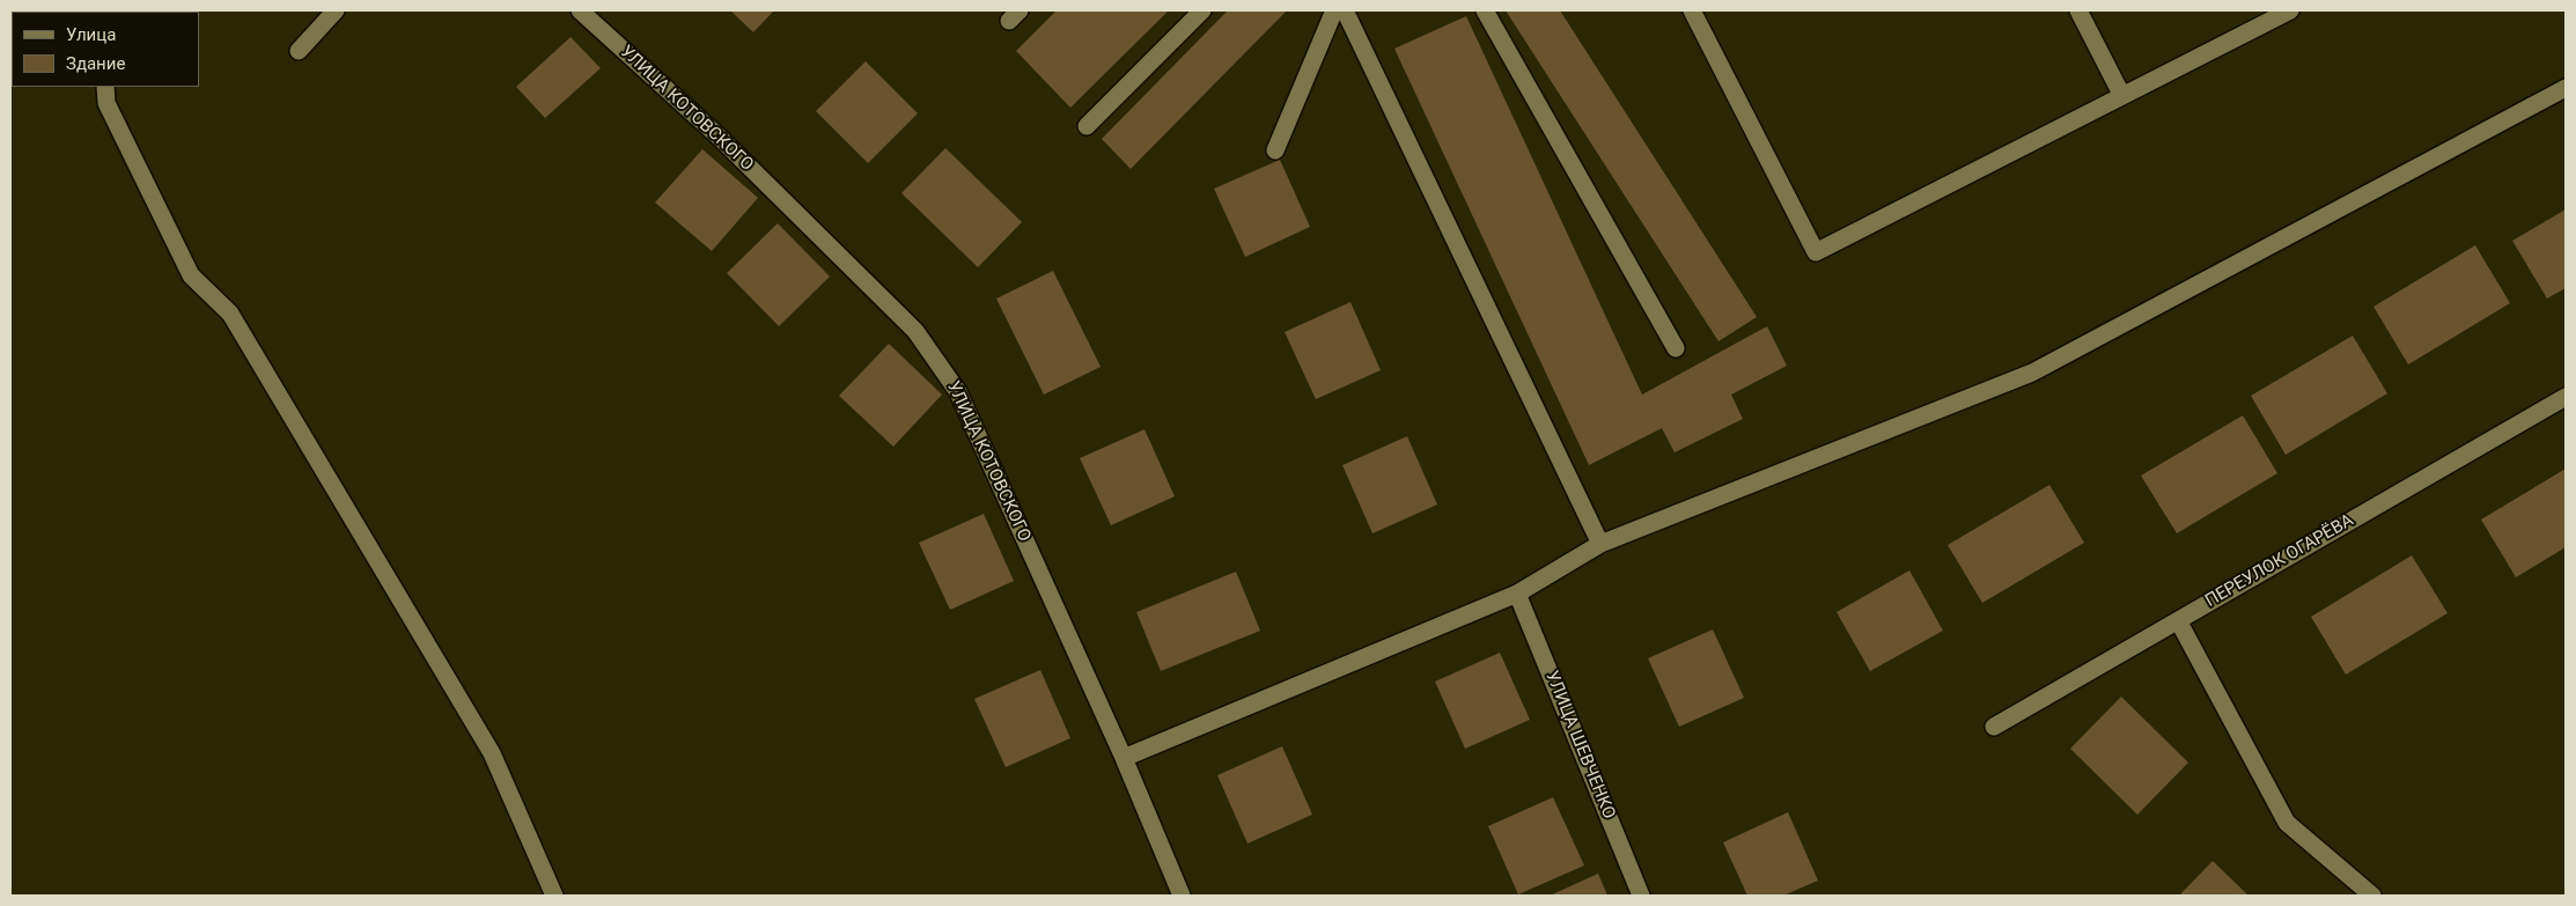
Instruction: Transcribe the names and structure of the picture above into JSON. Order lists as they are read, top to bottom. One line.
{"streets":{"street":["УЛИЦА КОТОВСКОГО","ПЕРЕУЛОК ОГАРЁВА","УЛИЦА ШЕВЧЕНКО"]},"legend":["Улица","Здание"]}
